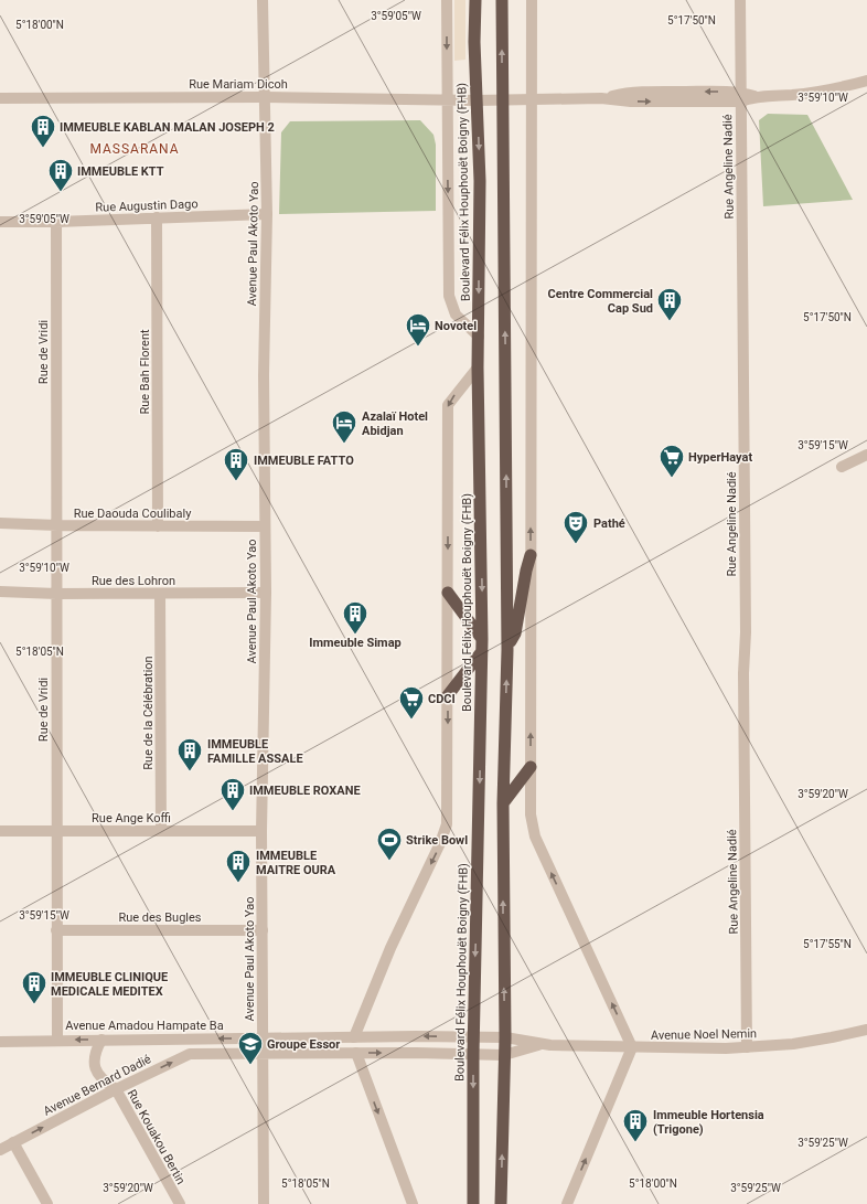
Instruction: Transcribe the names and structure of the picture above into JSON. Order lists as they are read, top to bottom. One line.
{"streets":{"highway":["Boulevard Félix Houphouët Boigny (FHB)"],"street":["Rue Mariam Dicoh","Rue Angeline Nadié","Rue Augustin Dago","Avenue Paul Akoto Yao","Rue de Vridi","Rue Bah Florent","Rue Daouda Coulibaly","Rue des Lohron","Rue de la Célébration","Rue Ange Koffi","Rue des Bugles","Avenue Amadou Hampate Ba","Avenue Noel Nemin","Avenue Bernard Dadié","Rue Kouakou Bertin"]},"crossings":[["Rue Mariam Dicoh","Rue Angeline Nadié"],["Rue Mariam Dicoh","Boulevard Félix Houphouët Boigny (FHB)"],["Rue Mariam Dicoh","Avenue Paul Akoto Yao"],["Rue Angeline Nadié","Avenue Noel Nemin"],["Boulevard Félix Houphouët Boigny (FHB)","Avenue Amadou Hampate Ba"],["Boulevard Félix Houphouët Boigny (FHB)","Avenue Noel Nemin"],["Rue Augustin Dago","Avenue Paul Akoto Yao"],["Rue Augustin Dago","Rue de Vridi"],["Rue Augustin Dago","Rue Bah Florent"],["Avenue Paul Akoto Yao","Rue Daouda Coulibaly"],["Avenue Paul Akoto Yao","Rue des Lohron"],["Avenue Paul Akoto Yao","Rue Ange Koffi"],["Avenue Paul Akoto Yao","Rue des Bugles"],["Avenue Paul Akoto Yao","Avenue Amadou Hampate Ba"],["Avenue Paul Akoto Yao","Avenue Bernard Dadié"],["Rue de Vridi","Rue Daouda Coulibaly"],["Rue de Vridi","Rue des Lohron"],["Rue de Vridi","Rue Ange Koffi"],["Rue de Vridi","Rue des Bugles"],["Rue de Vridi","Avenue Amadou Hampate Ba"],["Rue Bah Florent","Rue Daouda Coulibaly"],["Rue des Lohron","Rue de la Célébration"],["Rue de la Célébration","Rue Ange Koffi"],["Avenue Amadou Hampate Ba","Avenue Noel Nemin"],["Avenue Amadou Hampate Ba","Rue Kouakou Bertin"],["Avenue Bernard Dadié","Rue Kouakou Bertin"]],"one_way":["Avenue Bernard Dadié"],"districts":["MASSARANA"],"places":{"building":["IMMEUBLE KABLAN MALAN JOSEPH 2","IMMEUBLE KTT","Centre Commercial Cap Sud","IMMEUBLE FATTO","Immeuble Simap","IMMEUBLE FAMILLE ASSALE","IMMEUBLE ROXANE","IMMEUBLE MAITRE OURA","IMMEUBLE CLINIQUE MEDICALE MEDITEX","Immeuble Hortensia (Trigone)"],"hotel":["Novotel","Azalaï Hotel Abidjan"],"supermarket":["HyperHayat","CDCI"],"theatre":["Pathé"],"sports":["Strike Bowl"],"school or university":["Groupe Essor"]},"coordinates":["3°59'05\"W","5°17'50\"N","5°18'00\"N","3°59'10\"W","3°59'15\"W","5°18'05\"N","3°59'20\"W","5°17'55\"N","3°59'25\"W"]}
